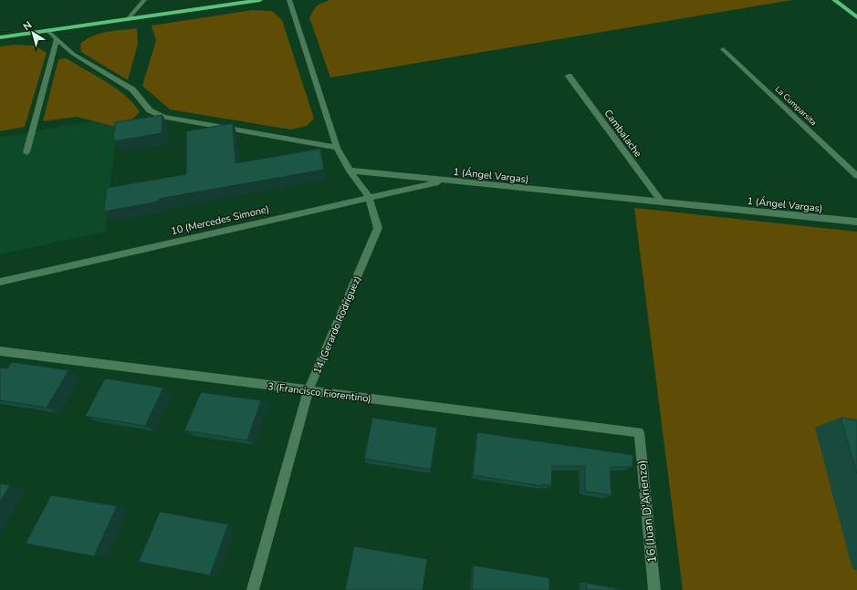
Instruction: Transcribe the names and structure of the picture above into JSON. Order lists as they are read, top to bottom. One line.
{"streets":{"street":["La Cumparsita","Cambalache","1 (Ángel Vargas)","10 (Mercedes Simone)","14 (Gerardo Rodríguez)","3 (Francisco Fiorentino)","16 (Juan D'Arienzo)"]},"crossings":[["Cambalache","1 (Ángel Vargas)"],["1 (Ángel Vargas)","10 (Mercedes Simone)"],["1 (Ángel Vargas)","14 (Gerardo Rodríguez)"],["10 (Mercedes Simone)","14 (Gerardo Rodríguez)"],["14 (Gerardo Rodríguez)","3 (Francisco Fiorentino)"],["3 (Francisco Fiorentino)","16 (Juan D'Arienzo)"]],"north":"top left"}
